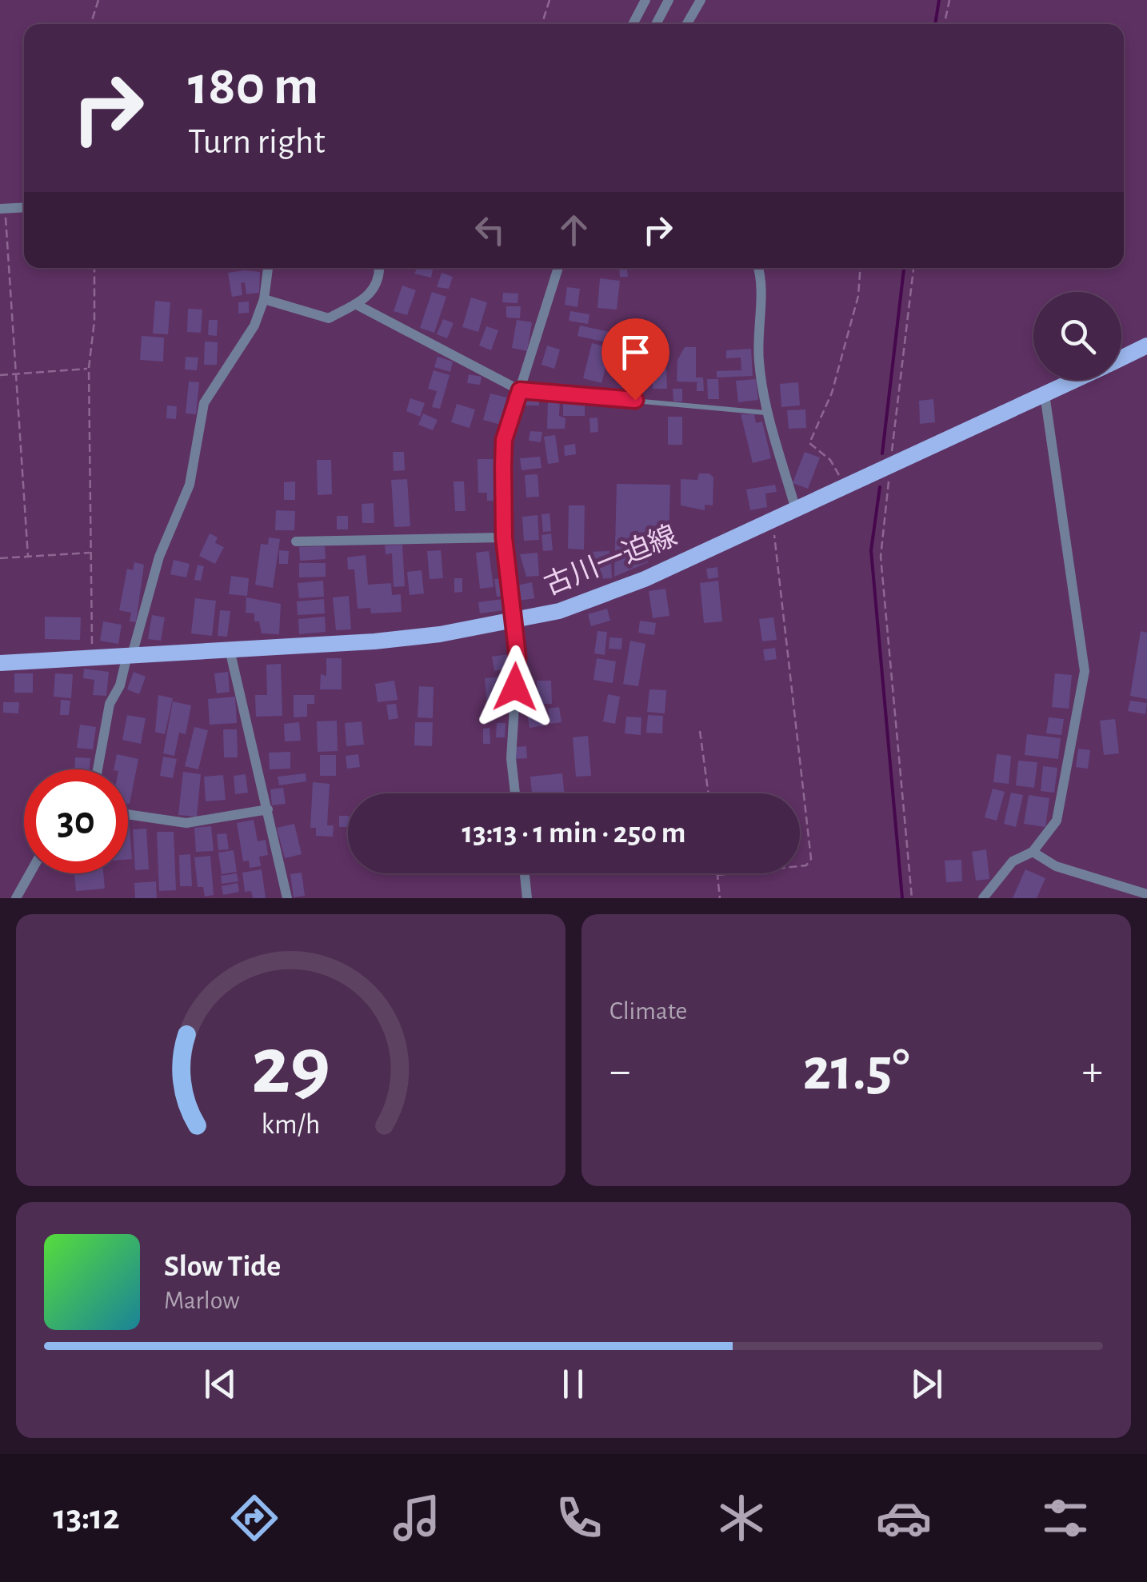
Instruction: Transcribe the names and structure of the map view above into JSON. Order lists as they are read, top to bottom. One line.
{"streets":{"main road":["古川一迫線"]},"page":{"turn":["180 m","Turn right"],"limit":"30","trip":"13:13 · 1 min · 250 m","tile":"Climate","heat":["−","21.5°","+"],"song":["Slow Tide","Marlow"],"tabs":"13:12","gauge":["29","km/h"]}}
